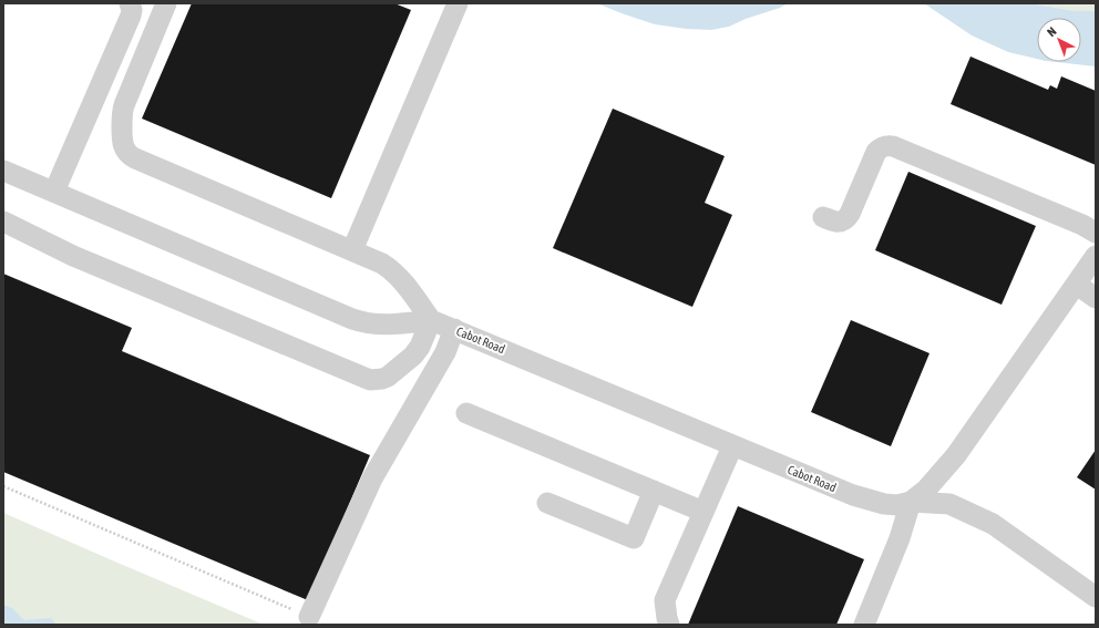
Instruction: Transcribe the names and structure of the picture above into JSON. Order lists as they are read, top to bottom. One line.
{"streets":{"street":["Cabot Road"]},"north":"top left"}
